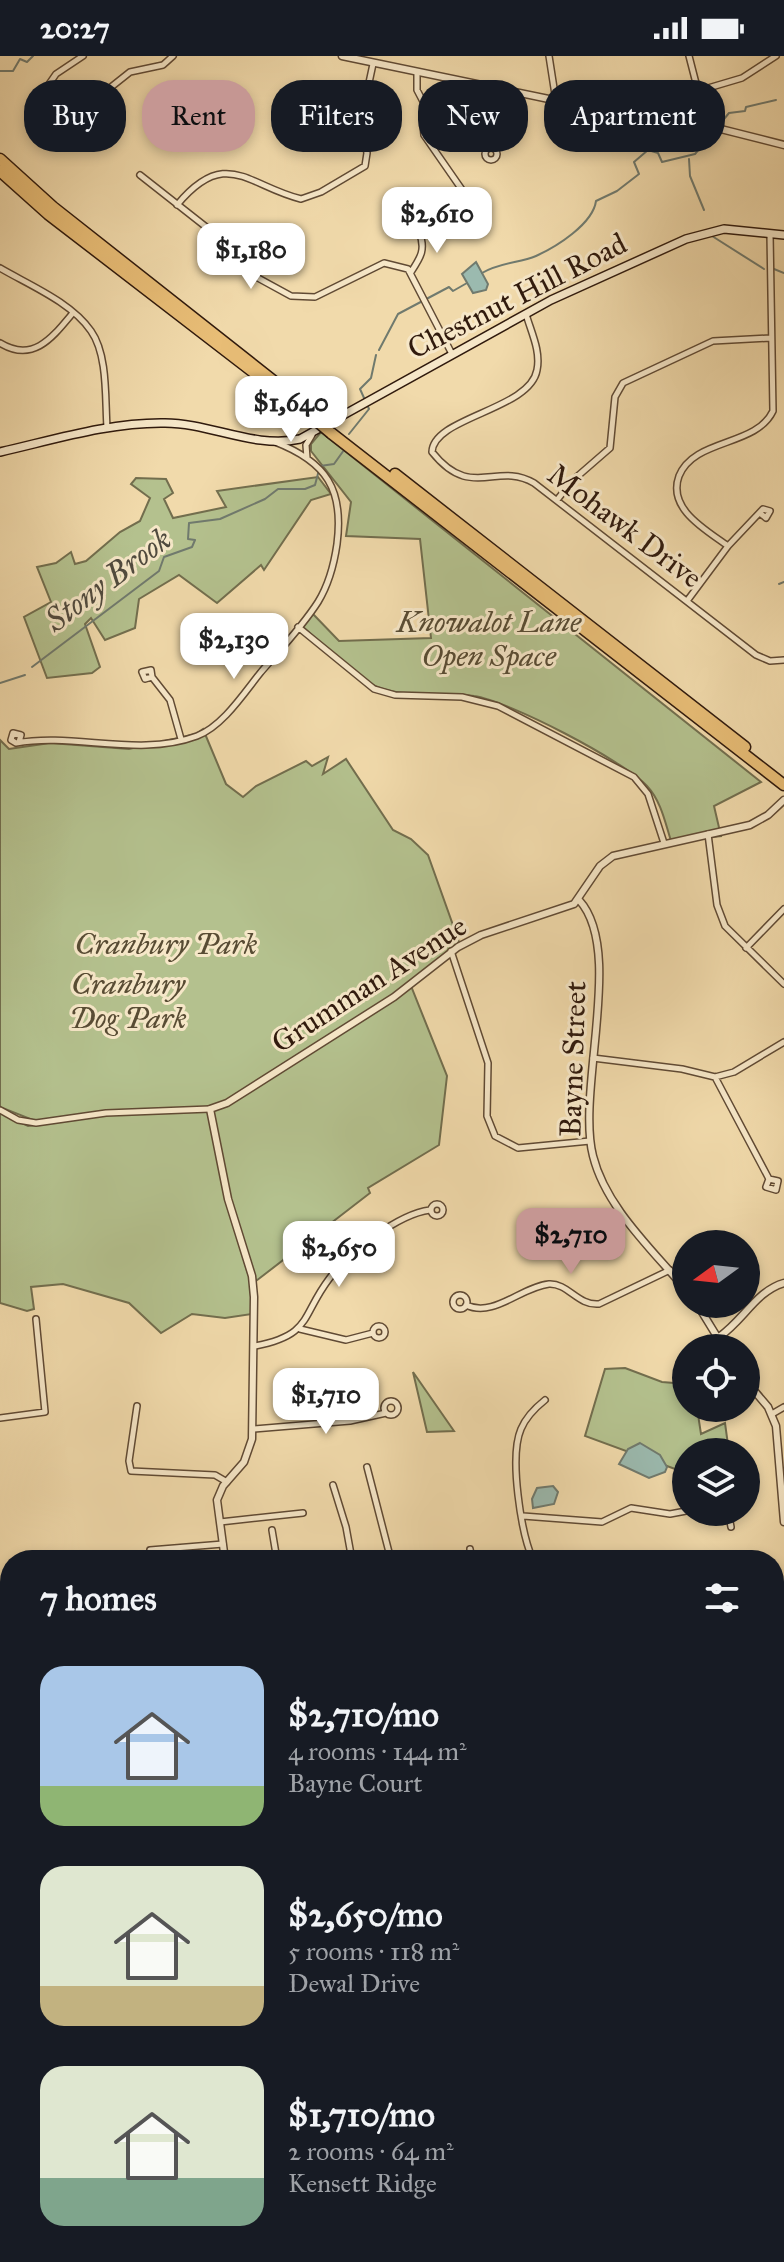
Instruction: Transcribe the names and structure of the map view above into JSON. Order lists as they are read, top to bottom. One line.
{"streets":{"main road":["Chestnut Hill Road"],"street":["Mohawk Drive","Grumman Avenue","Bayne Street"]},"crossings":[["Chestnut Hill Road","Mohawk Drive"],["Grumman Avenue","Bayne Street"]],"water":["Stony Brook"],"parks":["Knowalot Lane Open Space","Cranbury Park","Cranbury Dog Park"],"north":"left","page":{"status":"20:27","chip":["Buy","Rent","Filters","New","Apartment"],"price":["$2,610","$1,180","$1,640","$2,130","$2,710","$2,650","$1,710"],"heading":"7 homes","list":[{"name":"$2,710/mo","note":"4 rooms · 144 m² · Bayne Court"},{"name":"$2,650/mo","note":"5 rooms · 118 m² · Dewal Drive"},{"name":"$1,710/mo","note":"2 rooms · 64 m² · Kensett Ridge"}]}}
